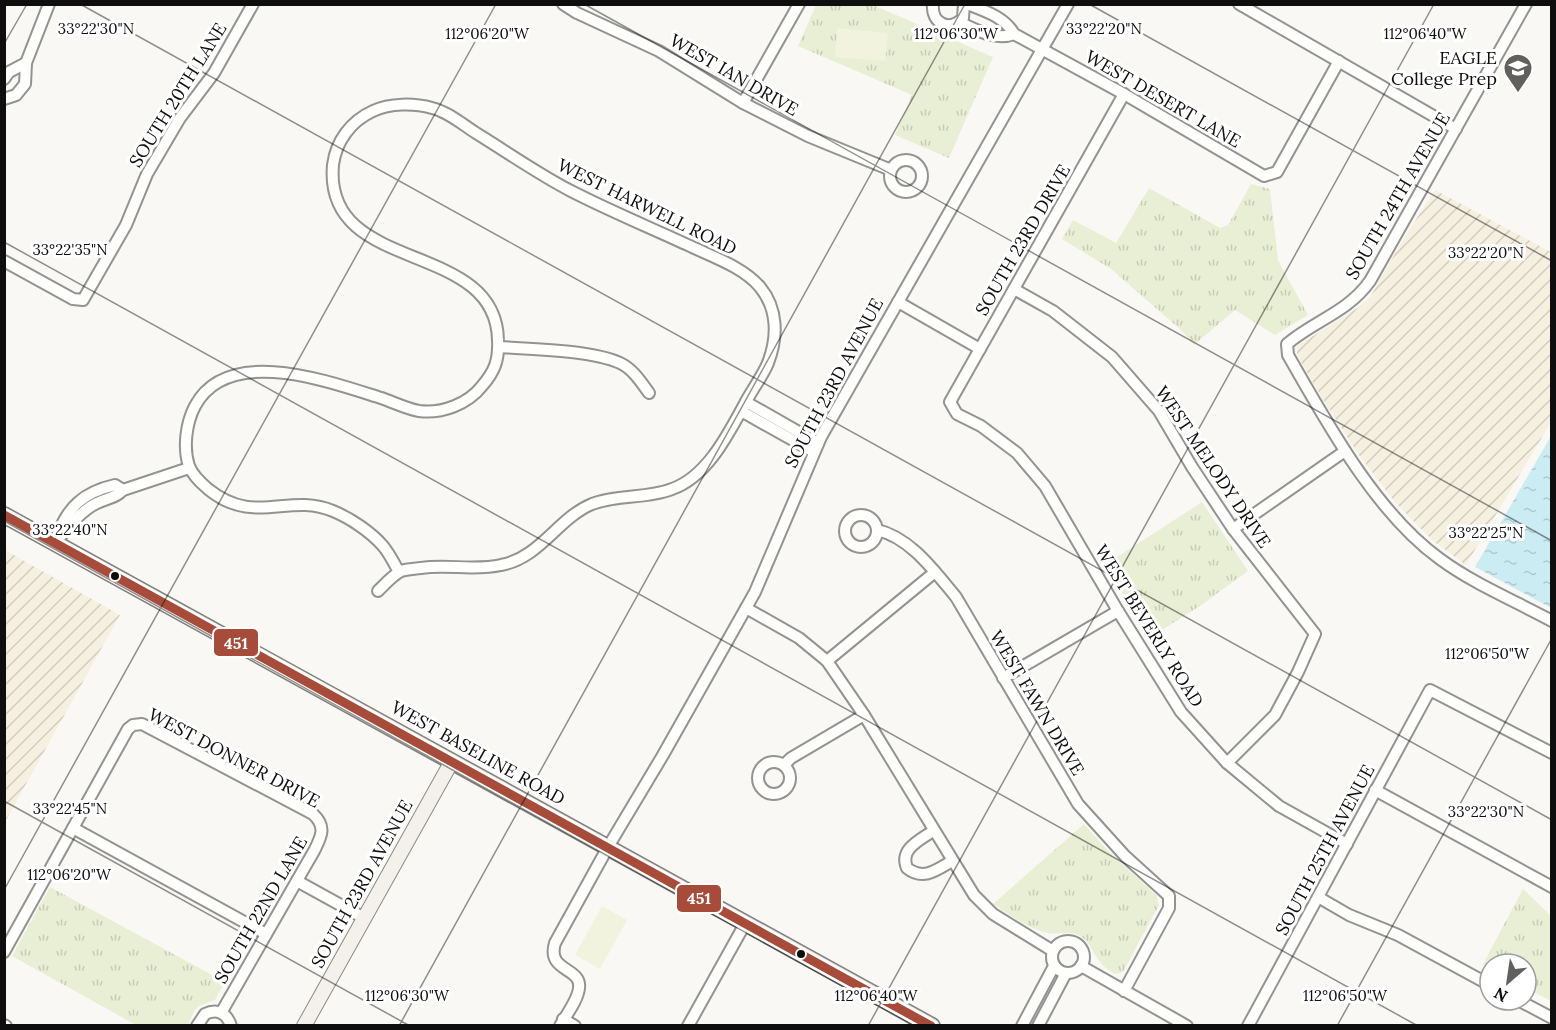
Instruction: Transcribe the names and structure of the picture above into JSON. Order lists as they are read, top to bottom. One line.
{"streets":{"main road":["WEST BASELINE ROAD"],"street":["WEST IAN DRIVE","SOUTH 20TH LANE","WEST DESERT LANE","SOUTH 24TH AVENUE","WEST HARWELL ROAD","SOUTH 23RD DRIVE","SOUTH 23RD AVENUE","WEST MELODY DRIVE","WEST BEVERLY ROAD","WEST FAWN DRIVE","WEST DONNER DRIVE","SOUTH 25TH AVENUE","SOUTH 22ND LANE"]},"crossings":[["WEST DESERT LANE","SOUTH 23RD DRIVE"],["WEST DESERT LANE","SOUTH 23RD AVENUE"],["SOUTH 23RD DRIVE","WEST MELODY DRIVE"],["SOUTH 23RD DRIVE","WEST BEVERLY ROAD"],["SOUTH 23RD AVENUE","WEST BASELINE ROAD"],["WEST MELODY DRIVE","WEST BEVERLY ROAD"],["WEST BEVERLY ROAD","SOUTH 25TH AVENUE"],["WEST DONNER DRIVE","SOUTH 22ND LANE"]],"places":{"school or university":["EAGLE College Prep"]},"lines":["transit line 451"],"north":"bottom left","coordinates":["33°22'30\"N","33°22'20\"N","112°06'20\"W","112°06'30\"W","112°06'40\"W","33°22'35\"N","33°22'40\"N","33°22'25\"N","112°06'50\"W","33°22'45\"N"]}
